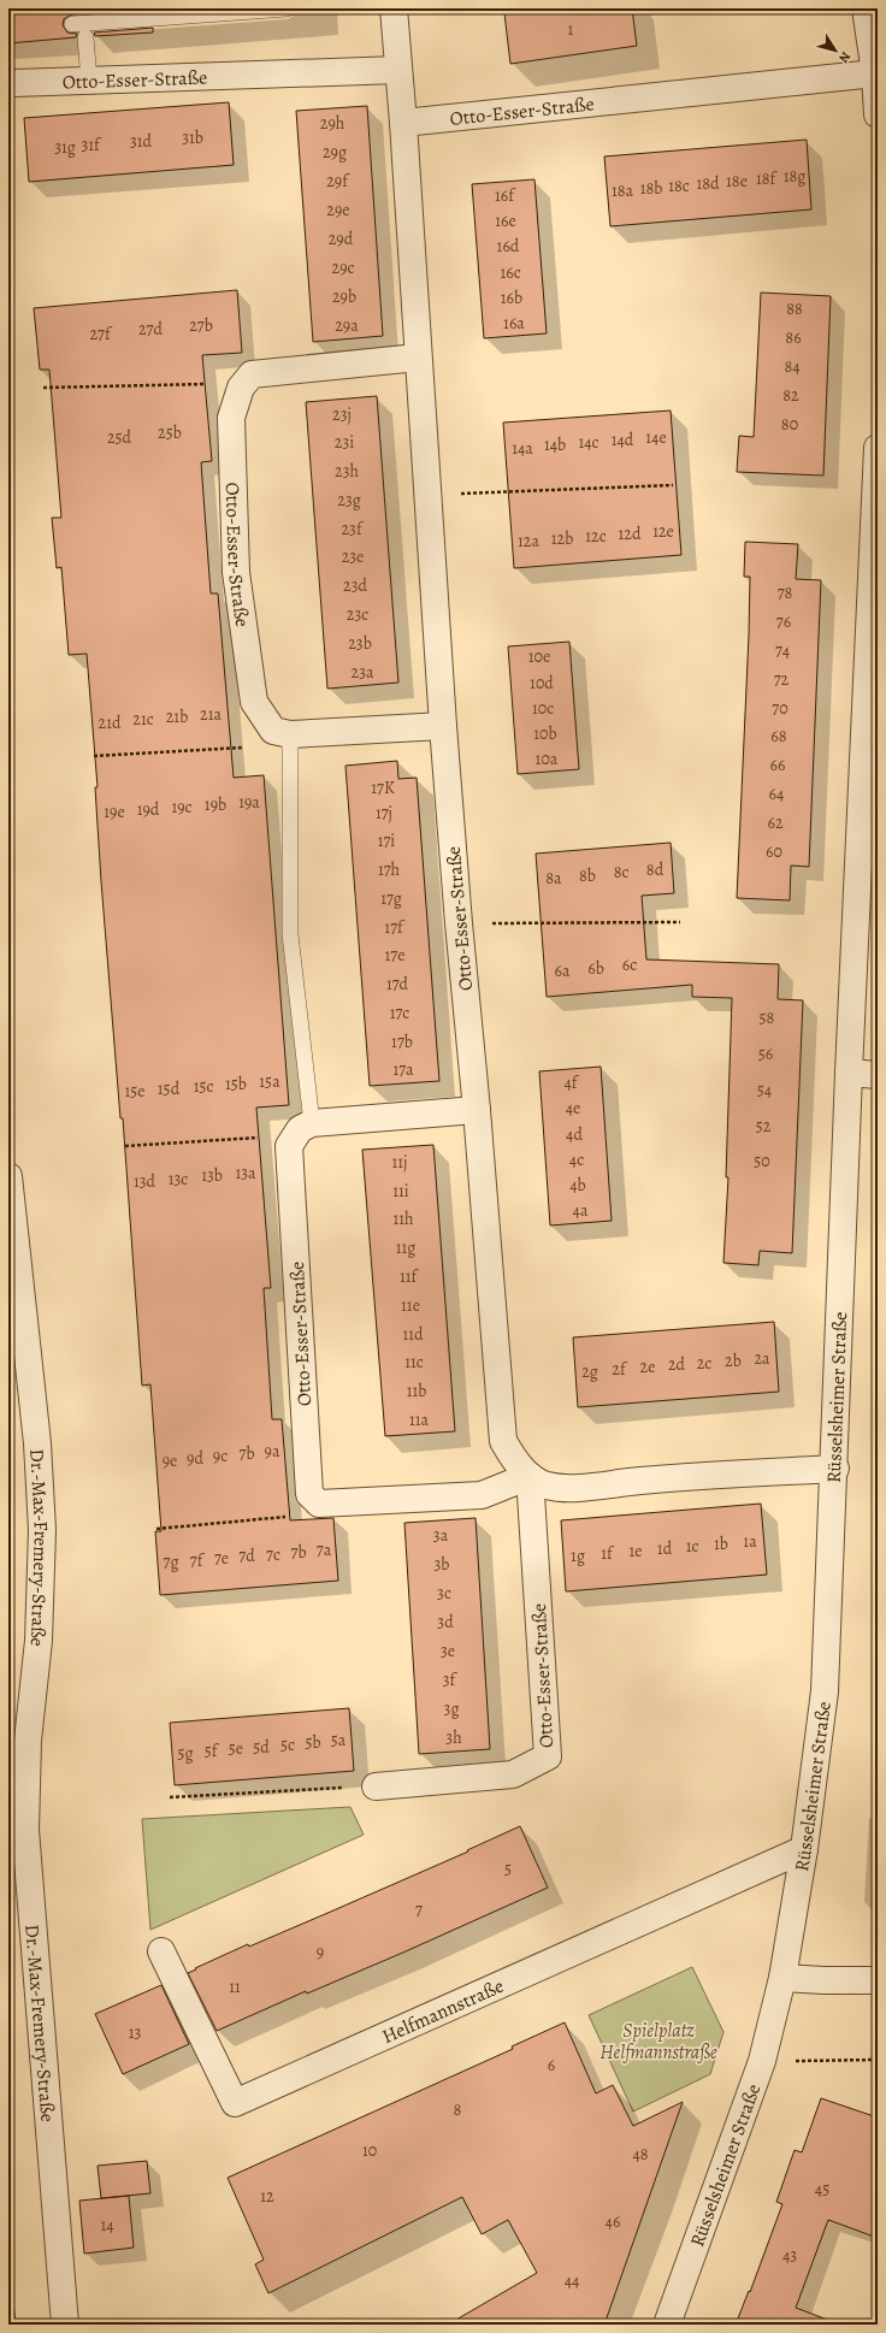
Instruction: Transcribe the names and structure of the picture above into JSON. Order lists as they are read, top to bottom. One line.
{"streets":{"street":["Otto-Esser-Straße","Rüsselsheimer Straße","Dr.-Max-Fremery-Straße","Helfmannstraße"]},"crossings":[["Otto-Esser-Straße","Rüsselsheimer Straße"],["Rüsselsheimer Straße","Helfmannstraße"]],"parks":["Spielplatz Helfmannstraße"],"house_numbers":["1","29h","31b","31d","31f","31g","29g","18g","18f","29f","18e","18d","18c","18b","18a","16f","29e","16e","29d","16d","29c","16c","29b","16b","88","16a","27b","29a","27d","27f","86","84","82","23j","80","25b","25d","14e","14d","23i","14c","14b","14a","23h","23g","23f","12e","12d","12c","12b","12a","23e","23d","78","23c","76","23b","74","10e","23a","72","10d","10c","70","21a","21b","21c","21d","10b","68","10a","66","17K","64","19a","19b","19c","19d","19e","17j","62","17i","60","17h","8d","8c","8b","8a","17g","17f","17e","6c","6b","6a","17d","17c","58","17b","56","17a","15a","4f","15b","15c","15d","54","15e","4e","52","4d","4c","50","11j","13a","13b","13c","13d","4b","11i","4a","11h","11g","11f","11e","11d","2a","2b","11c","2c","2d","2e","2f","2g","11b","11a","9a","7b","9c","9d","9e","3a","1a","1b","1c","1d","7a","1e","7b","1f","7c","7d","1g","7e","7f","7g","3b","3c","3d","3e","3f","3g","3h","5a","5b","5c","5d","5e","5f","5g","5","7","9","11","13","6","8","10","48","45","12","46","14","43","44"],"north":"bottom right"}
